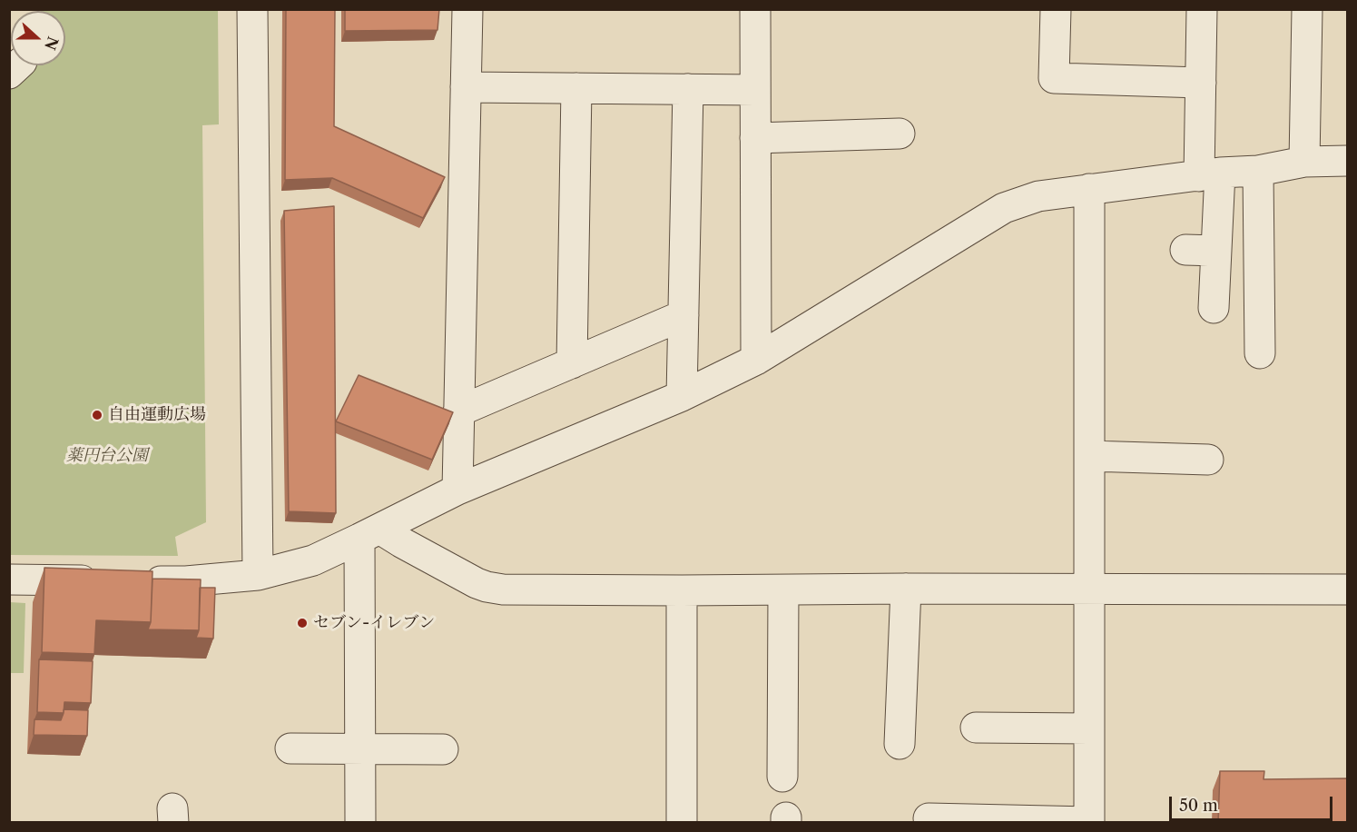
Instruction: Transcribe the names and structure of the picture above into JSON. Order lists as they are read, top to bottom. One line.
{"parks":["薬円台公園"],"places":["自由運動広場","セブン-イレブン"],"scale_bar":"50 m","north":"right"}
